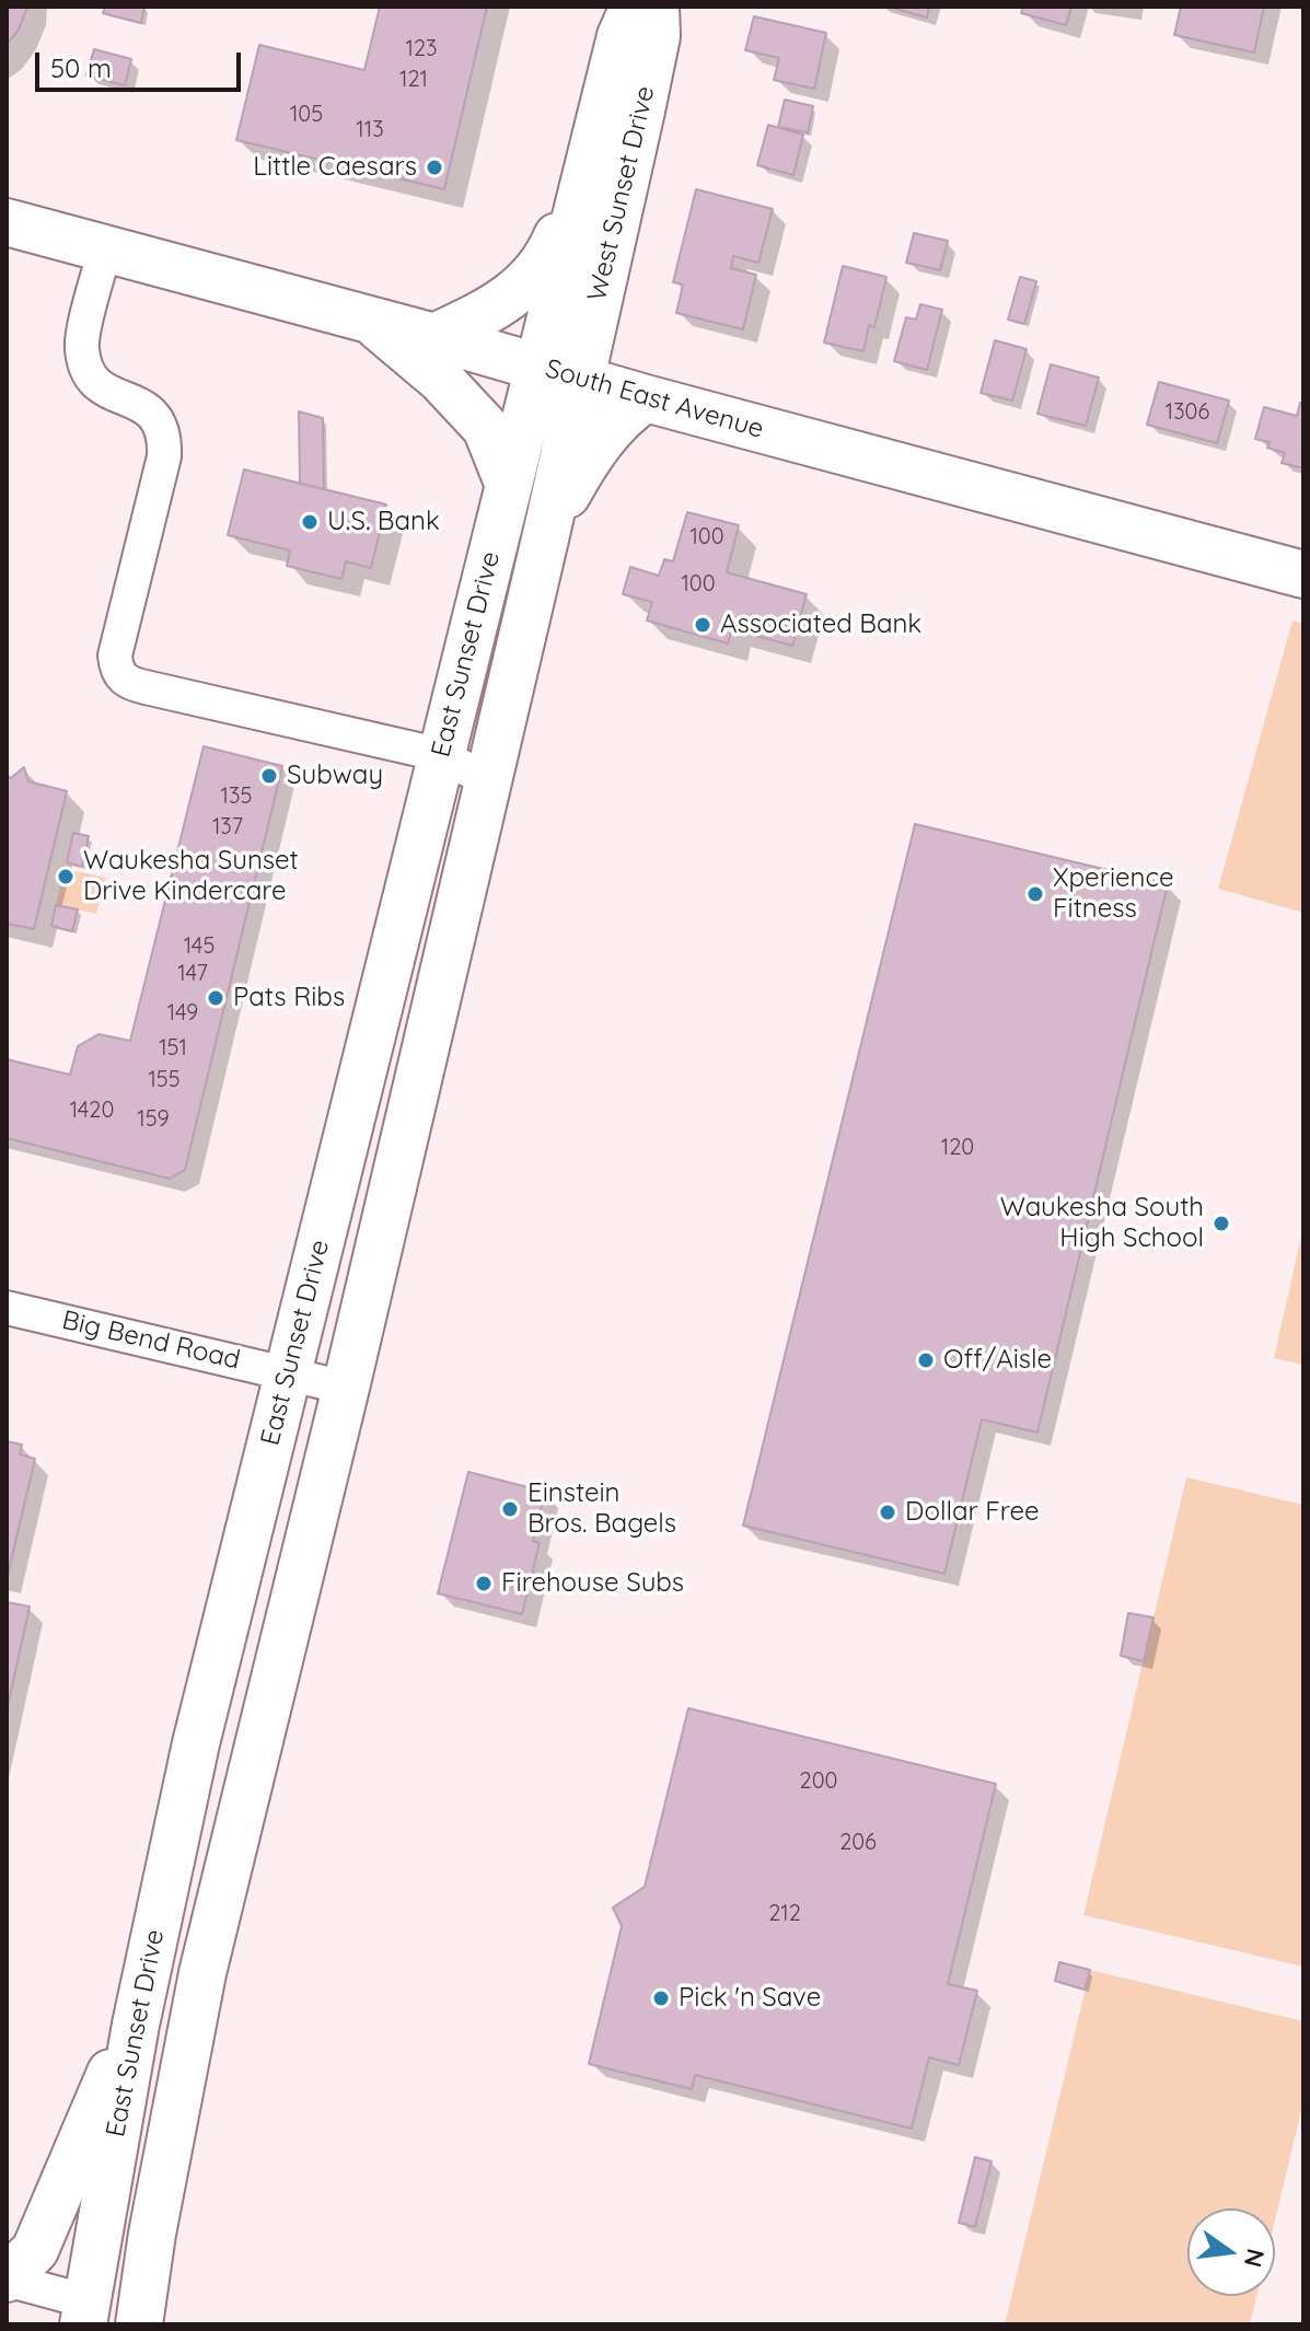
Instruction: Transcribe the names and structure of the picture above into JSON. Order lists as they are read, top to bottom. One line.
{"streets":{"main road":["West Sunset Drive","South East Avenue","East Sunset Drive"],"street":["Big Bend Road"]},"crossings":[["West Sunset Drive","South East Avenue"],["West Sunset Drive","East Sunset Drive"],["South East Avenue","East Sunset Drive"],["East Sunset Drive","Big Bend Road"]],"places":["Little Caesars","U.S. Bank","Associated Bank","Subway","Waukesha Sunset Drive Kindercare","Xperience Fitness","Pats Ribs","Waukesha South High School","Off/Aisle","Einstein Bros. Bagels","Dollar Free","Firehouse Subs","Pick 'n Save"],"house_numbers":["123","121","105","113","1306","100","100","135","137","145","147","149","151","155","1420","159","120","200","206","212"],"scale_bar":"50 m","north":"right"}
